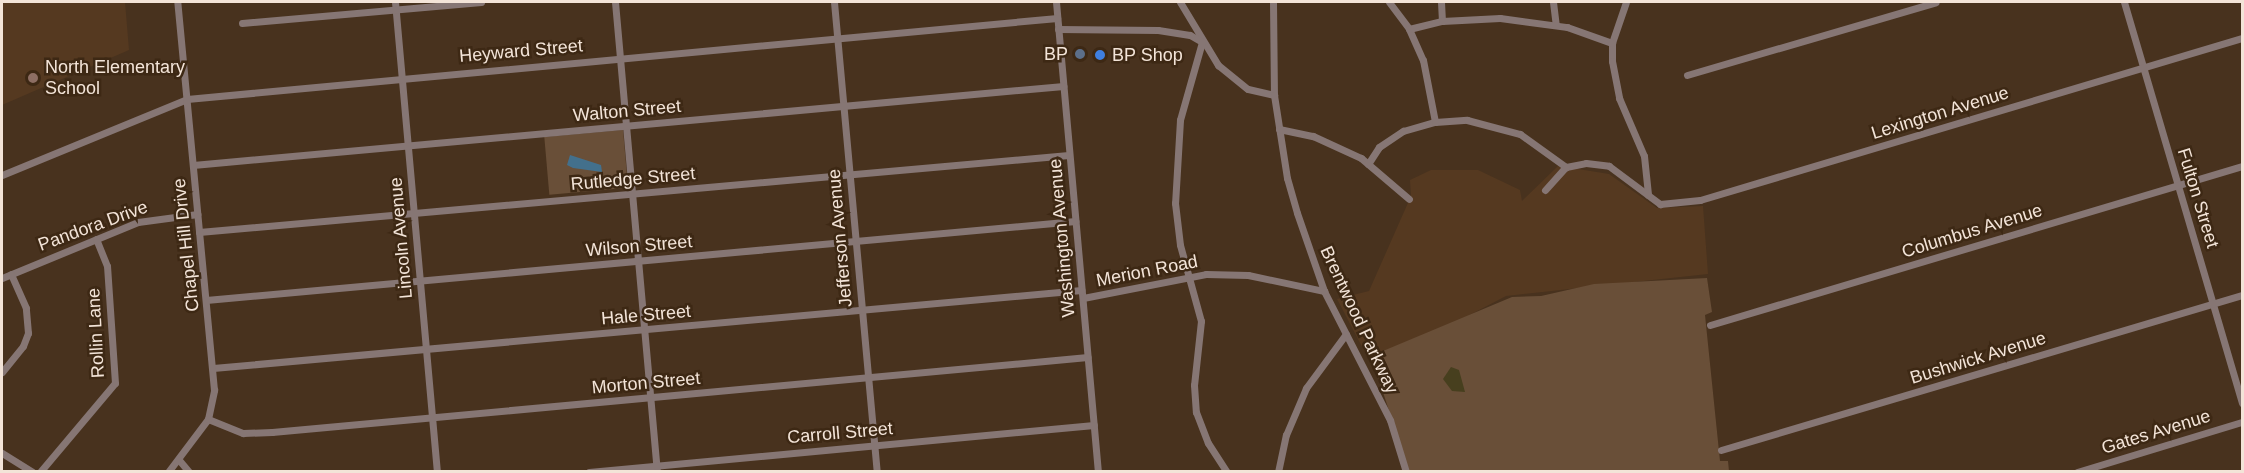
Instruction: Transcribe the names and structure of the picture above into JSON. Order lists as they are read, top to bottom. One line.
{"streets":{"street":["Heyward Street","Walton Street","Lexington Avenue","Rutledge Street","Fulton Street","Pandora Drive","Columbus Avenue","Lincoln Avenue","Jefferson Avenue","Washington Avenue","Chapel Hill Drive","Wilson Street","Merion Road","Hale Street","Brentwood Parkway","Rollin Lane","Bushwick Avenue","Morton Street","Gates Avenue","Carroll Street"]},"crossings":[["Heyward Street","Lincoln Avenue"],["Heyward Street","Jefferson Avenue"],["Heyward Street","Washington Avenue"],["Heyward Street","Chapel Hill Drive"],["Walton Street","Lincoln Avenue"],["Walton Street","Jefferson Avenue"],["Walton Street","Washington Avenue"],["Walton Street","Chapel Hill Drive"],["Lexington Avenue","Fulton Street"],["Rutledge Street","Lincoln Avenue"],["Rutledge Street","Jefferson Avenue"],["Rutledge Street","Washington Avenue"],["Rutledge Street","Chapel Hill Drive"],["Fulton Street","Columbus Avenue"],["Fulton Street","Bushwick Avenue"],["Pandora Drive","Chapel Hill Drive"],["Pandora Drive","Rollin Lane"],["Lincoln Avenue","Wilson Street"],["Lincoln Avenue","Hale Street"],["Lincoln Avenue","Morton Street"],["Jefferson Avenue","Wilson Street"],["Jefferson Avenue","Hale Street"],["Jefferson Avenue","Morton Street"],["Jefferson Avenue","Carroll Street"],["Washington Avenue","Wilson Street"],["Washington Avenue","Merion Road"],["Washington Avenue","Hale Street"],["Washington Avenue","Morton Street"],["Washington Avenue","Carroll Street"],["Chapel Hill Drive","Wilson Street"],["Chapel Hill Drive","Hale Street"],["Chapel Hill Drive","Morton Street"],["Merion Road","Hale Street"],["Merion Road","Brentwood Parkway"]],"places":["BP","BP Shop","North Elementary School"]}
